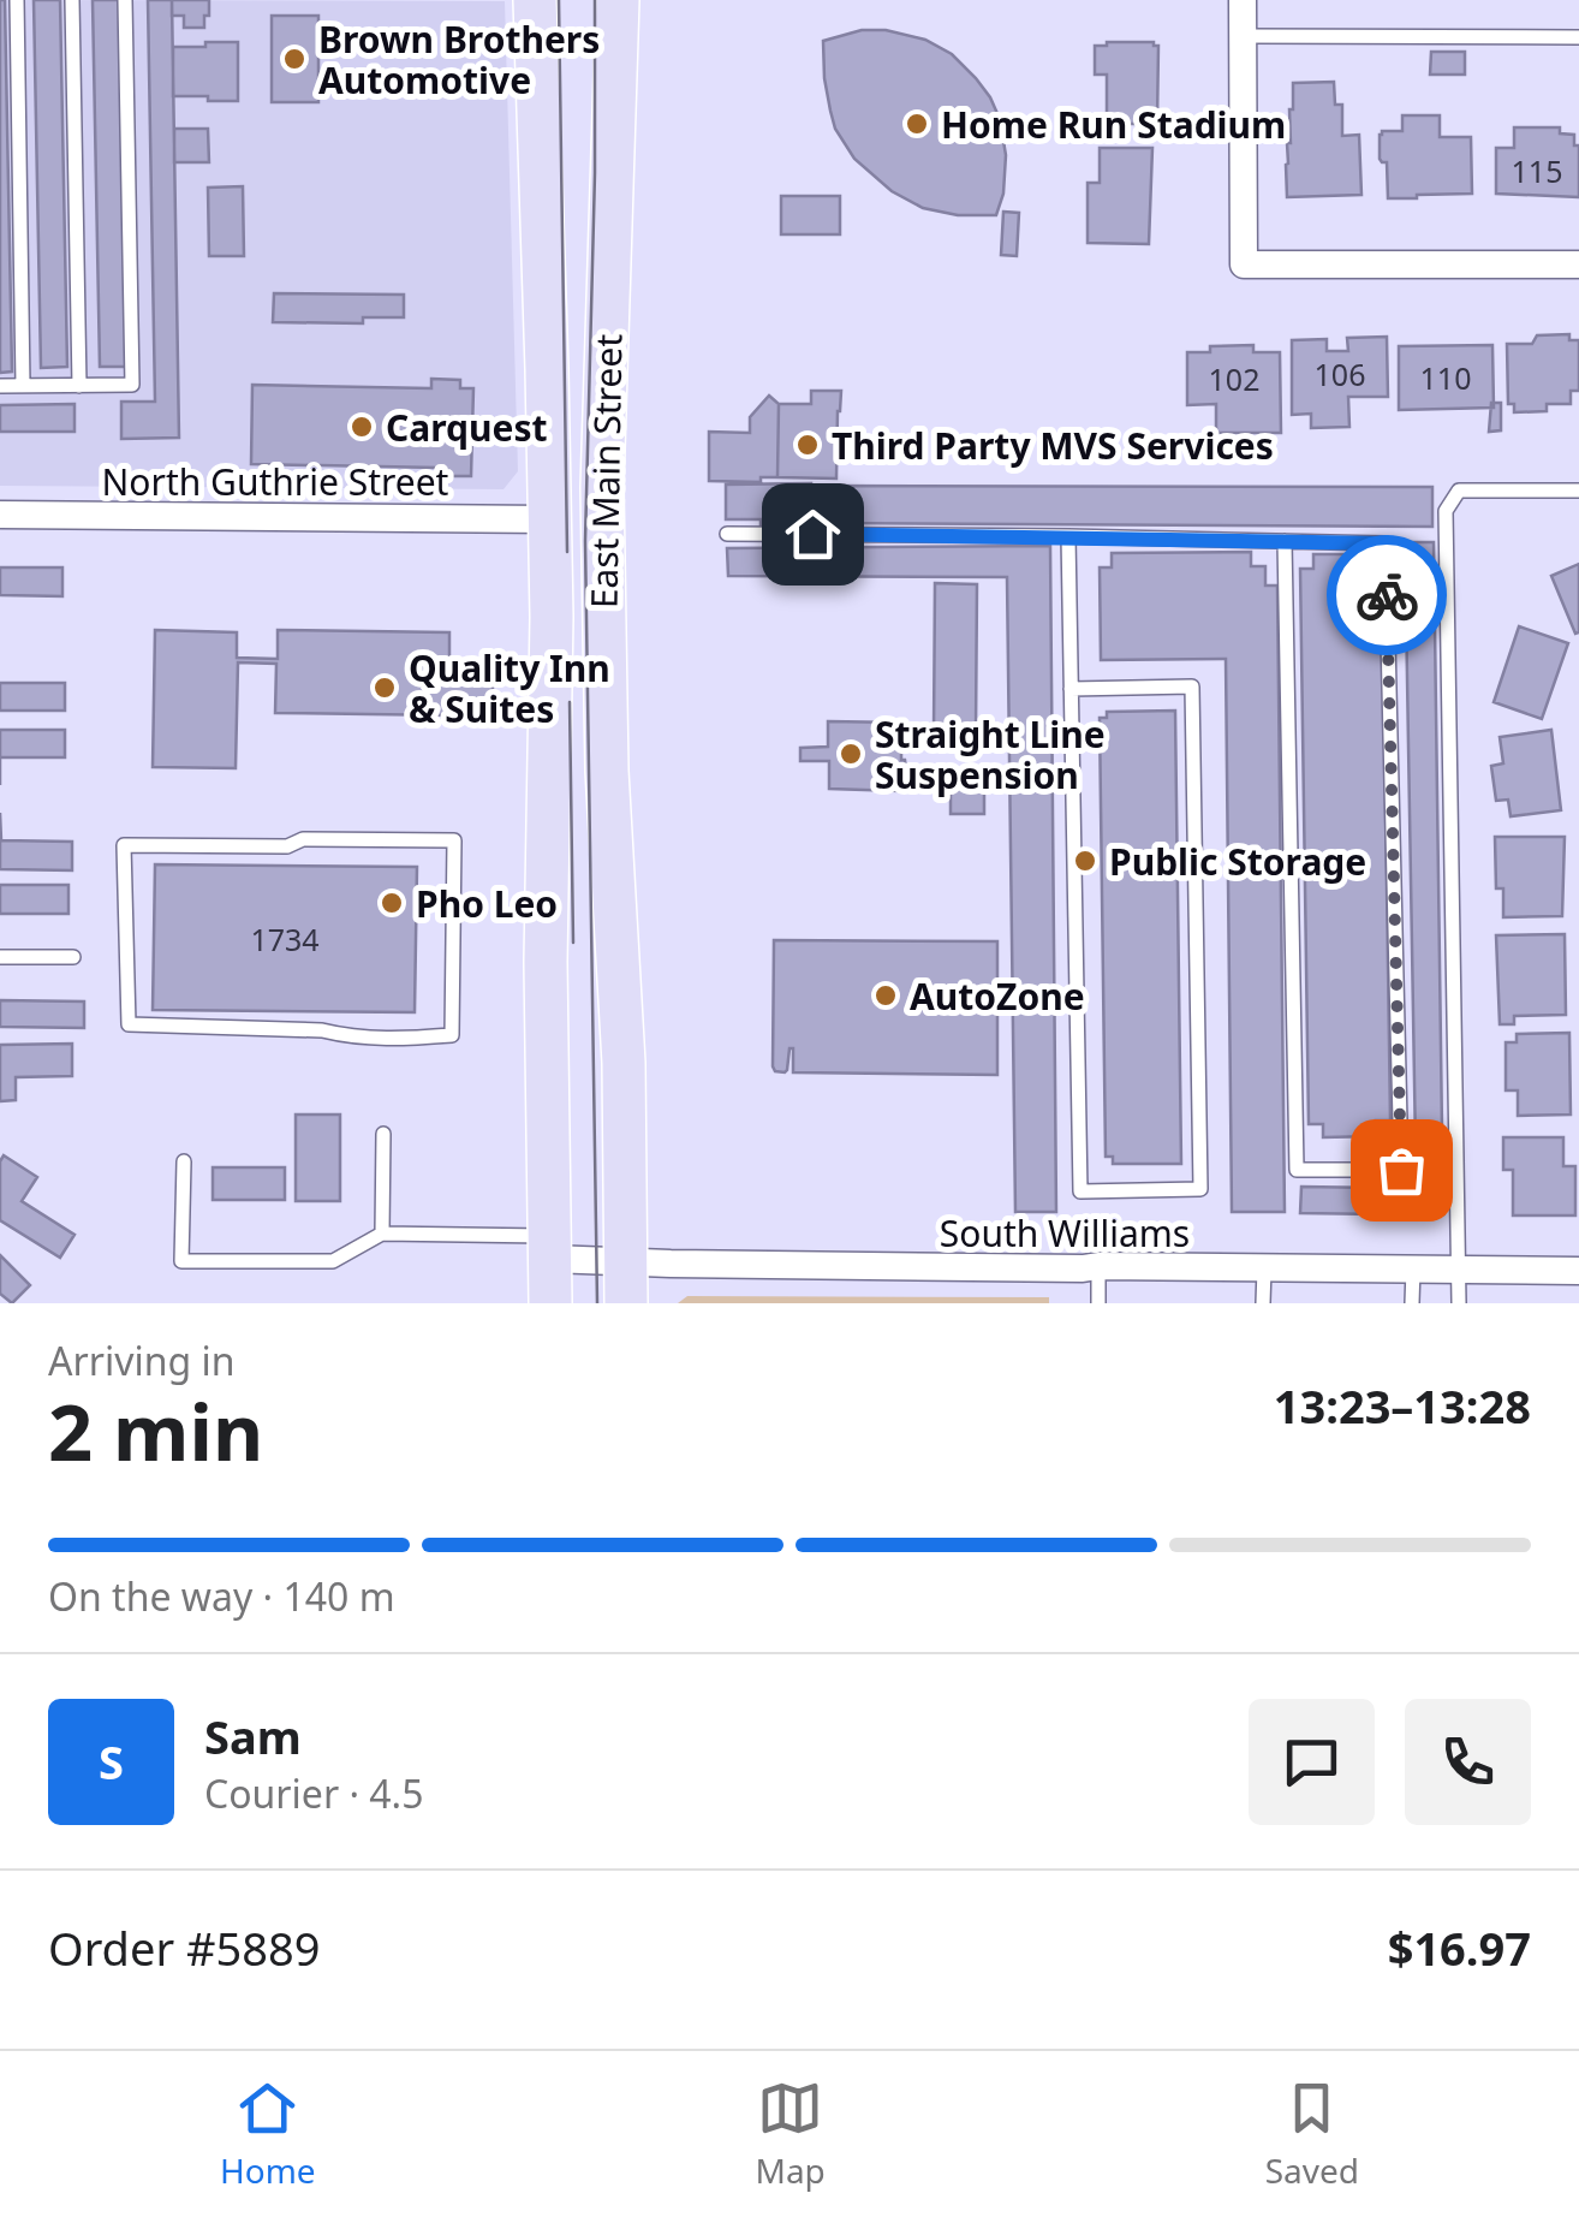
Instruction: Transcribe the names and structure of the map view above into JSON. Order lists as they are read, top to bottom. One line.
{"streets":{"main road":["East Main Street"],"street":["North Guthrie Street","South Williams"]},"crossings":[["East Main Street","North Guthrie Street"],["East Main Street","South Williams"]],"places":["Brown Brothers Automotive","Home Run Stadium","Carquest","Third Party MVS Services","Quality Inn & Suites","Straight Line Suspension","Public Storage","Pho Leo","AutoZone"],"house_numbers":["115","106","110","102","1734"],"page":{"heading":["2 min","Arriving in","13:23–13:28"],"panel":["Sam","Courier · 4.5","Order #5889","$16.97"],"bar":"On the way · 140 m","round":"S","tabs":["Home","Map","Saved"]}}
